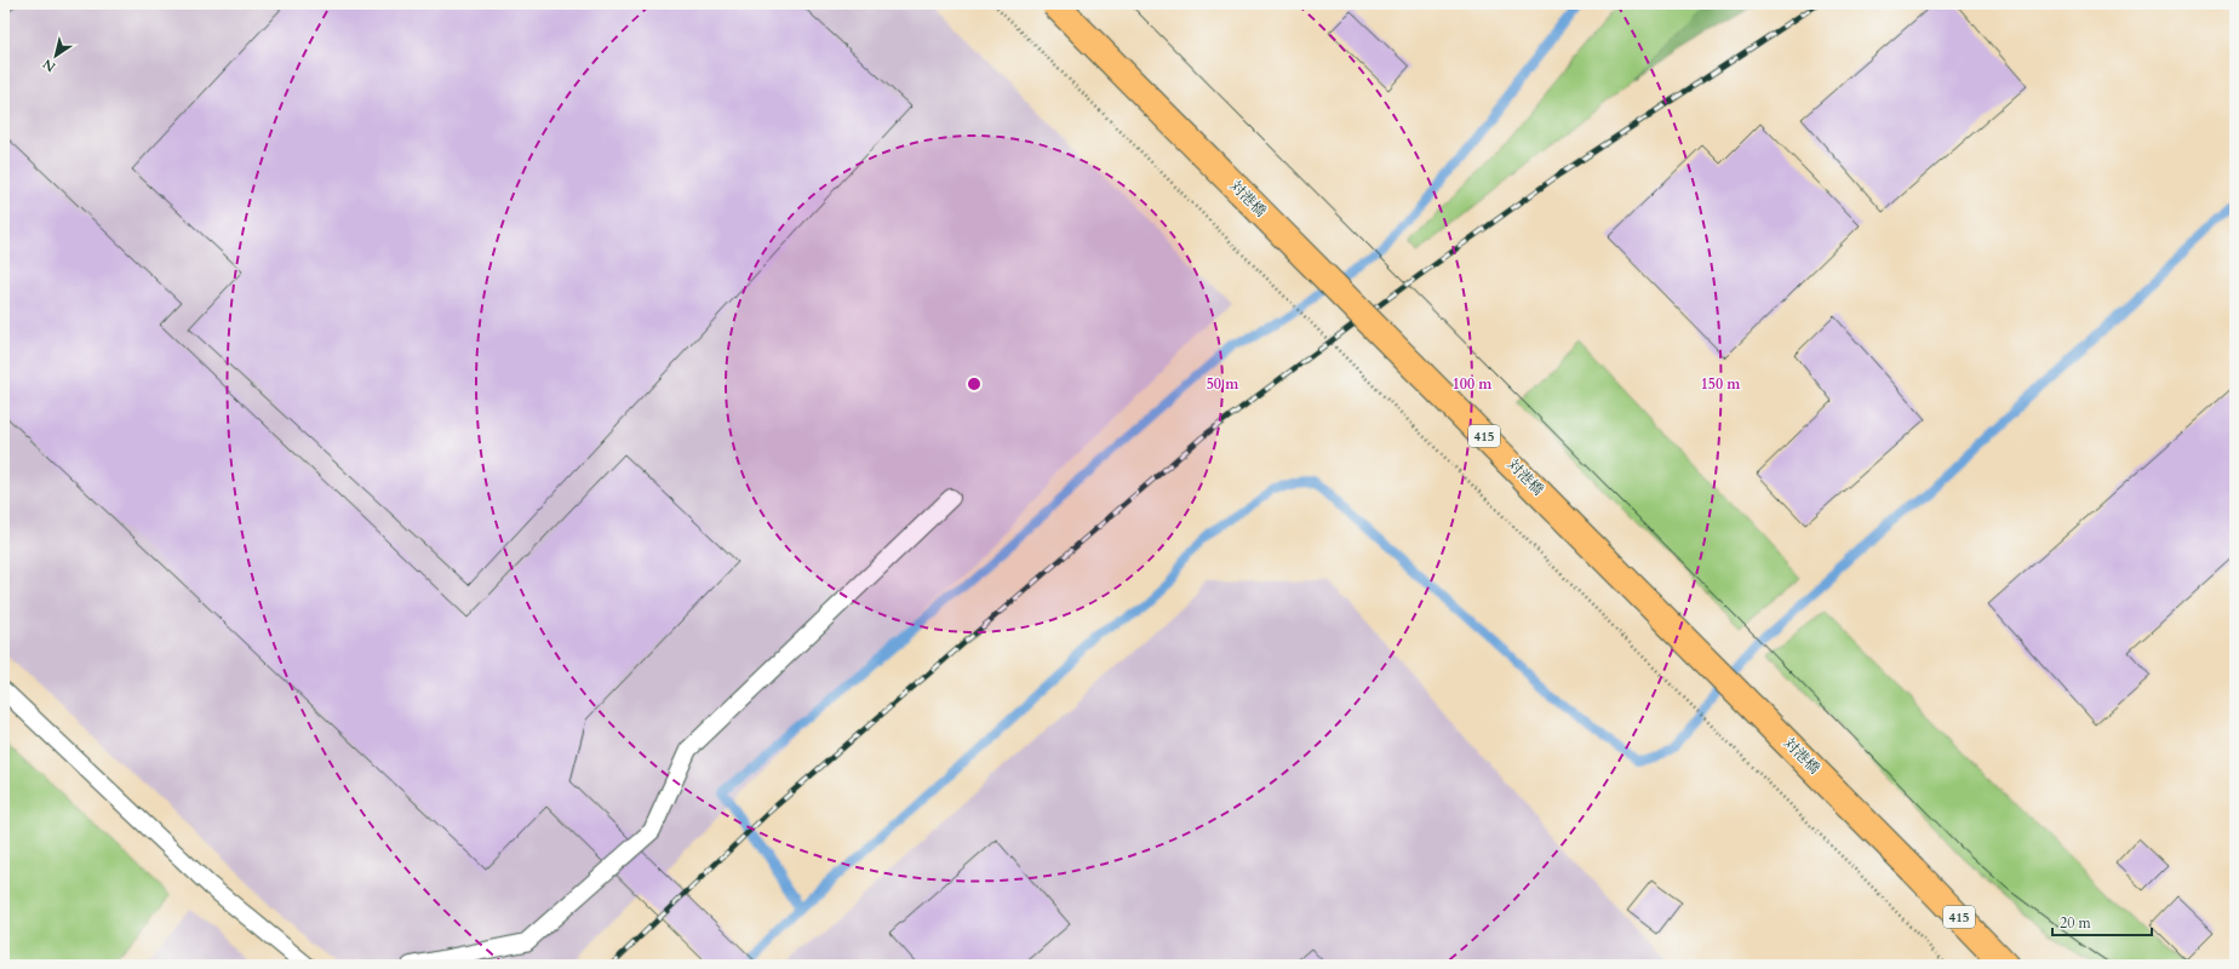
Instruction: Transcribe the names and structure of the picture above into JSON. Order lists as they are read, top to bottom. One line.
{"streets":{"highway":["対港橋","415"]},"scale_bar":"20 m","north":"bottom left","rings":["50 m","100 m","150 m"]}
